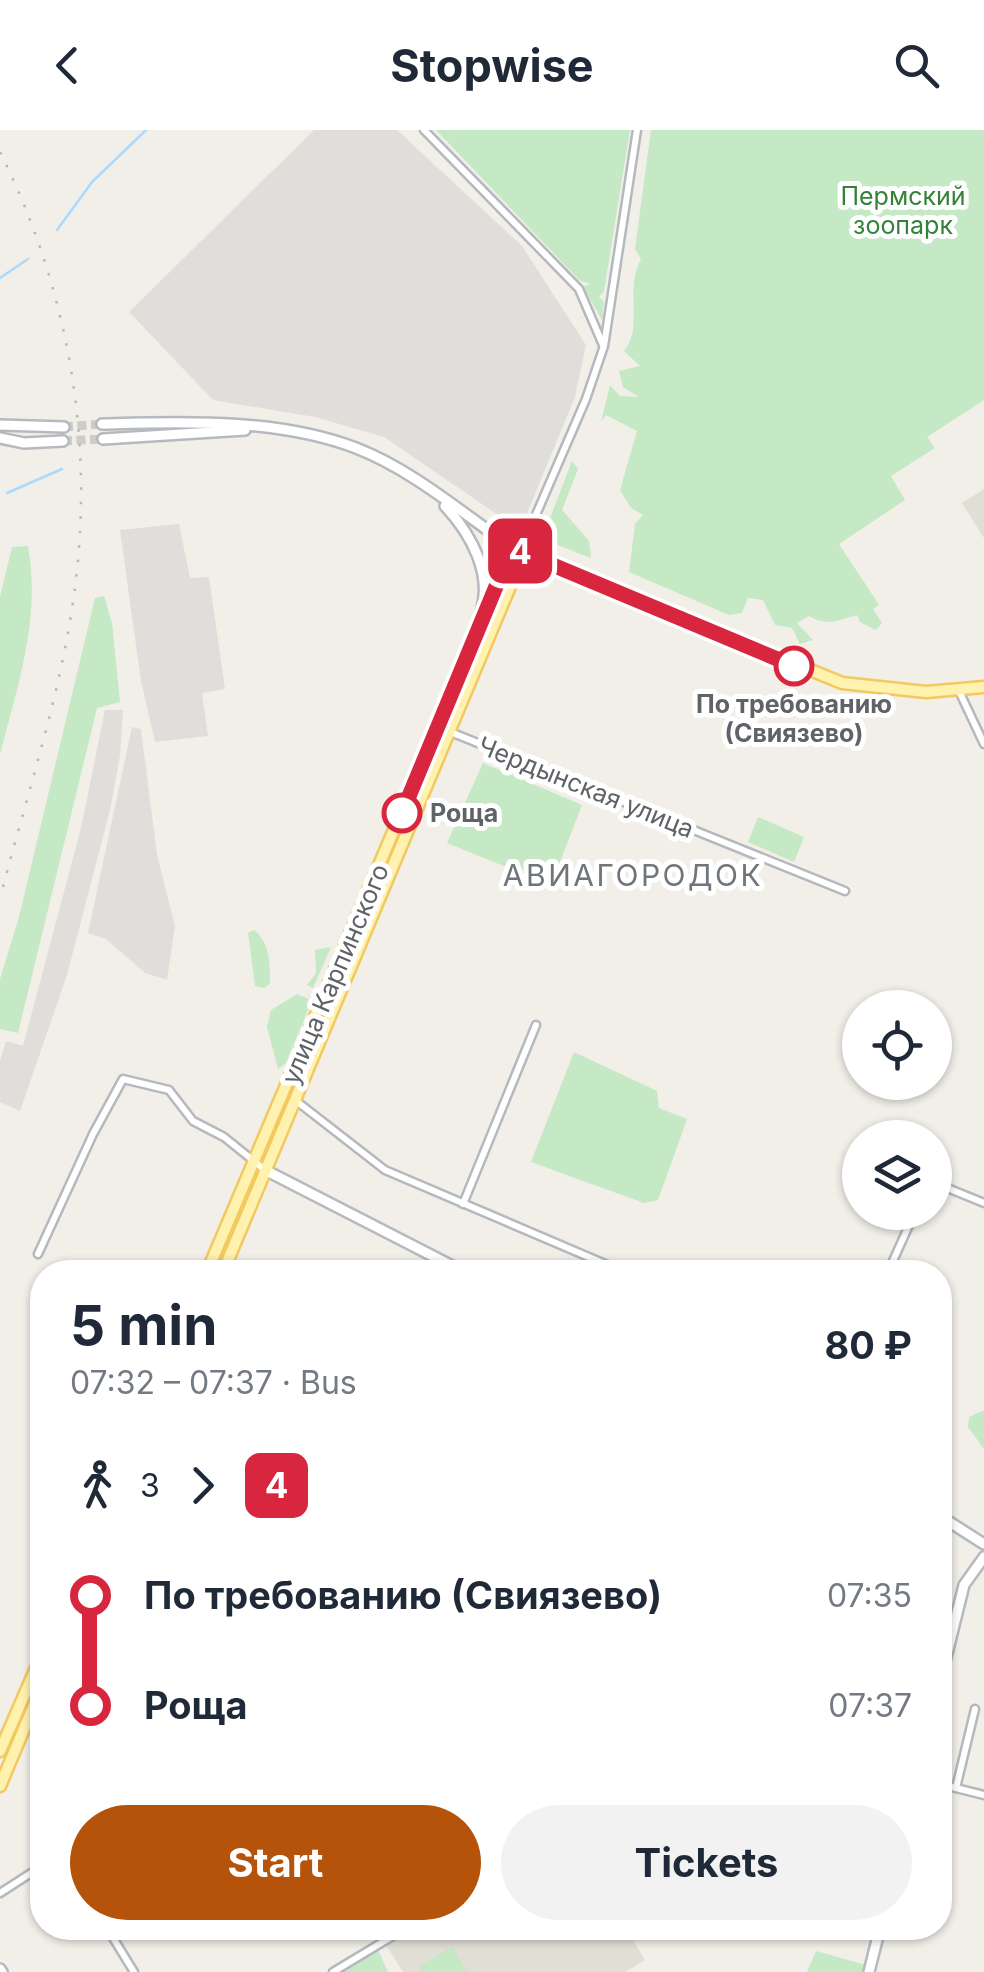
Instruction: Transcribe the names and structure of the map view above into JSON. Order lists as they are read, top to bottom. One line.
{"streets":{"main road":["улица Карпинского"],"street":["Чердынская улица"]},"crossings":[["Чердынская улица","улица Карпинского"]],"districts":["АВИАГОРОДОК"],"parks":["Пермский зоопарк"],"places":["По требованию (Свиязево)","Роща"],"lines":["bus line 4"],"page":{"header":"Stopwise","on_map":"4","heading":["5 min","07:32 – 07:37 · Bus","80 ₽"],"legs":["3","4"],"list":[{"name":"По требованию (Свиязево)","value":"07:35"},{"name":"Роща","value":"07:37"}],"buttons":["Start","Tickets"]}}
